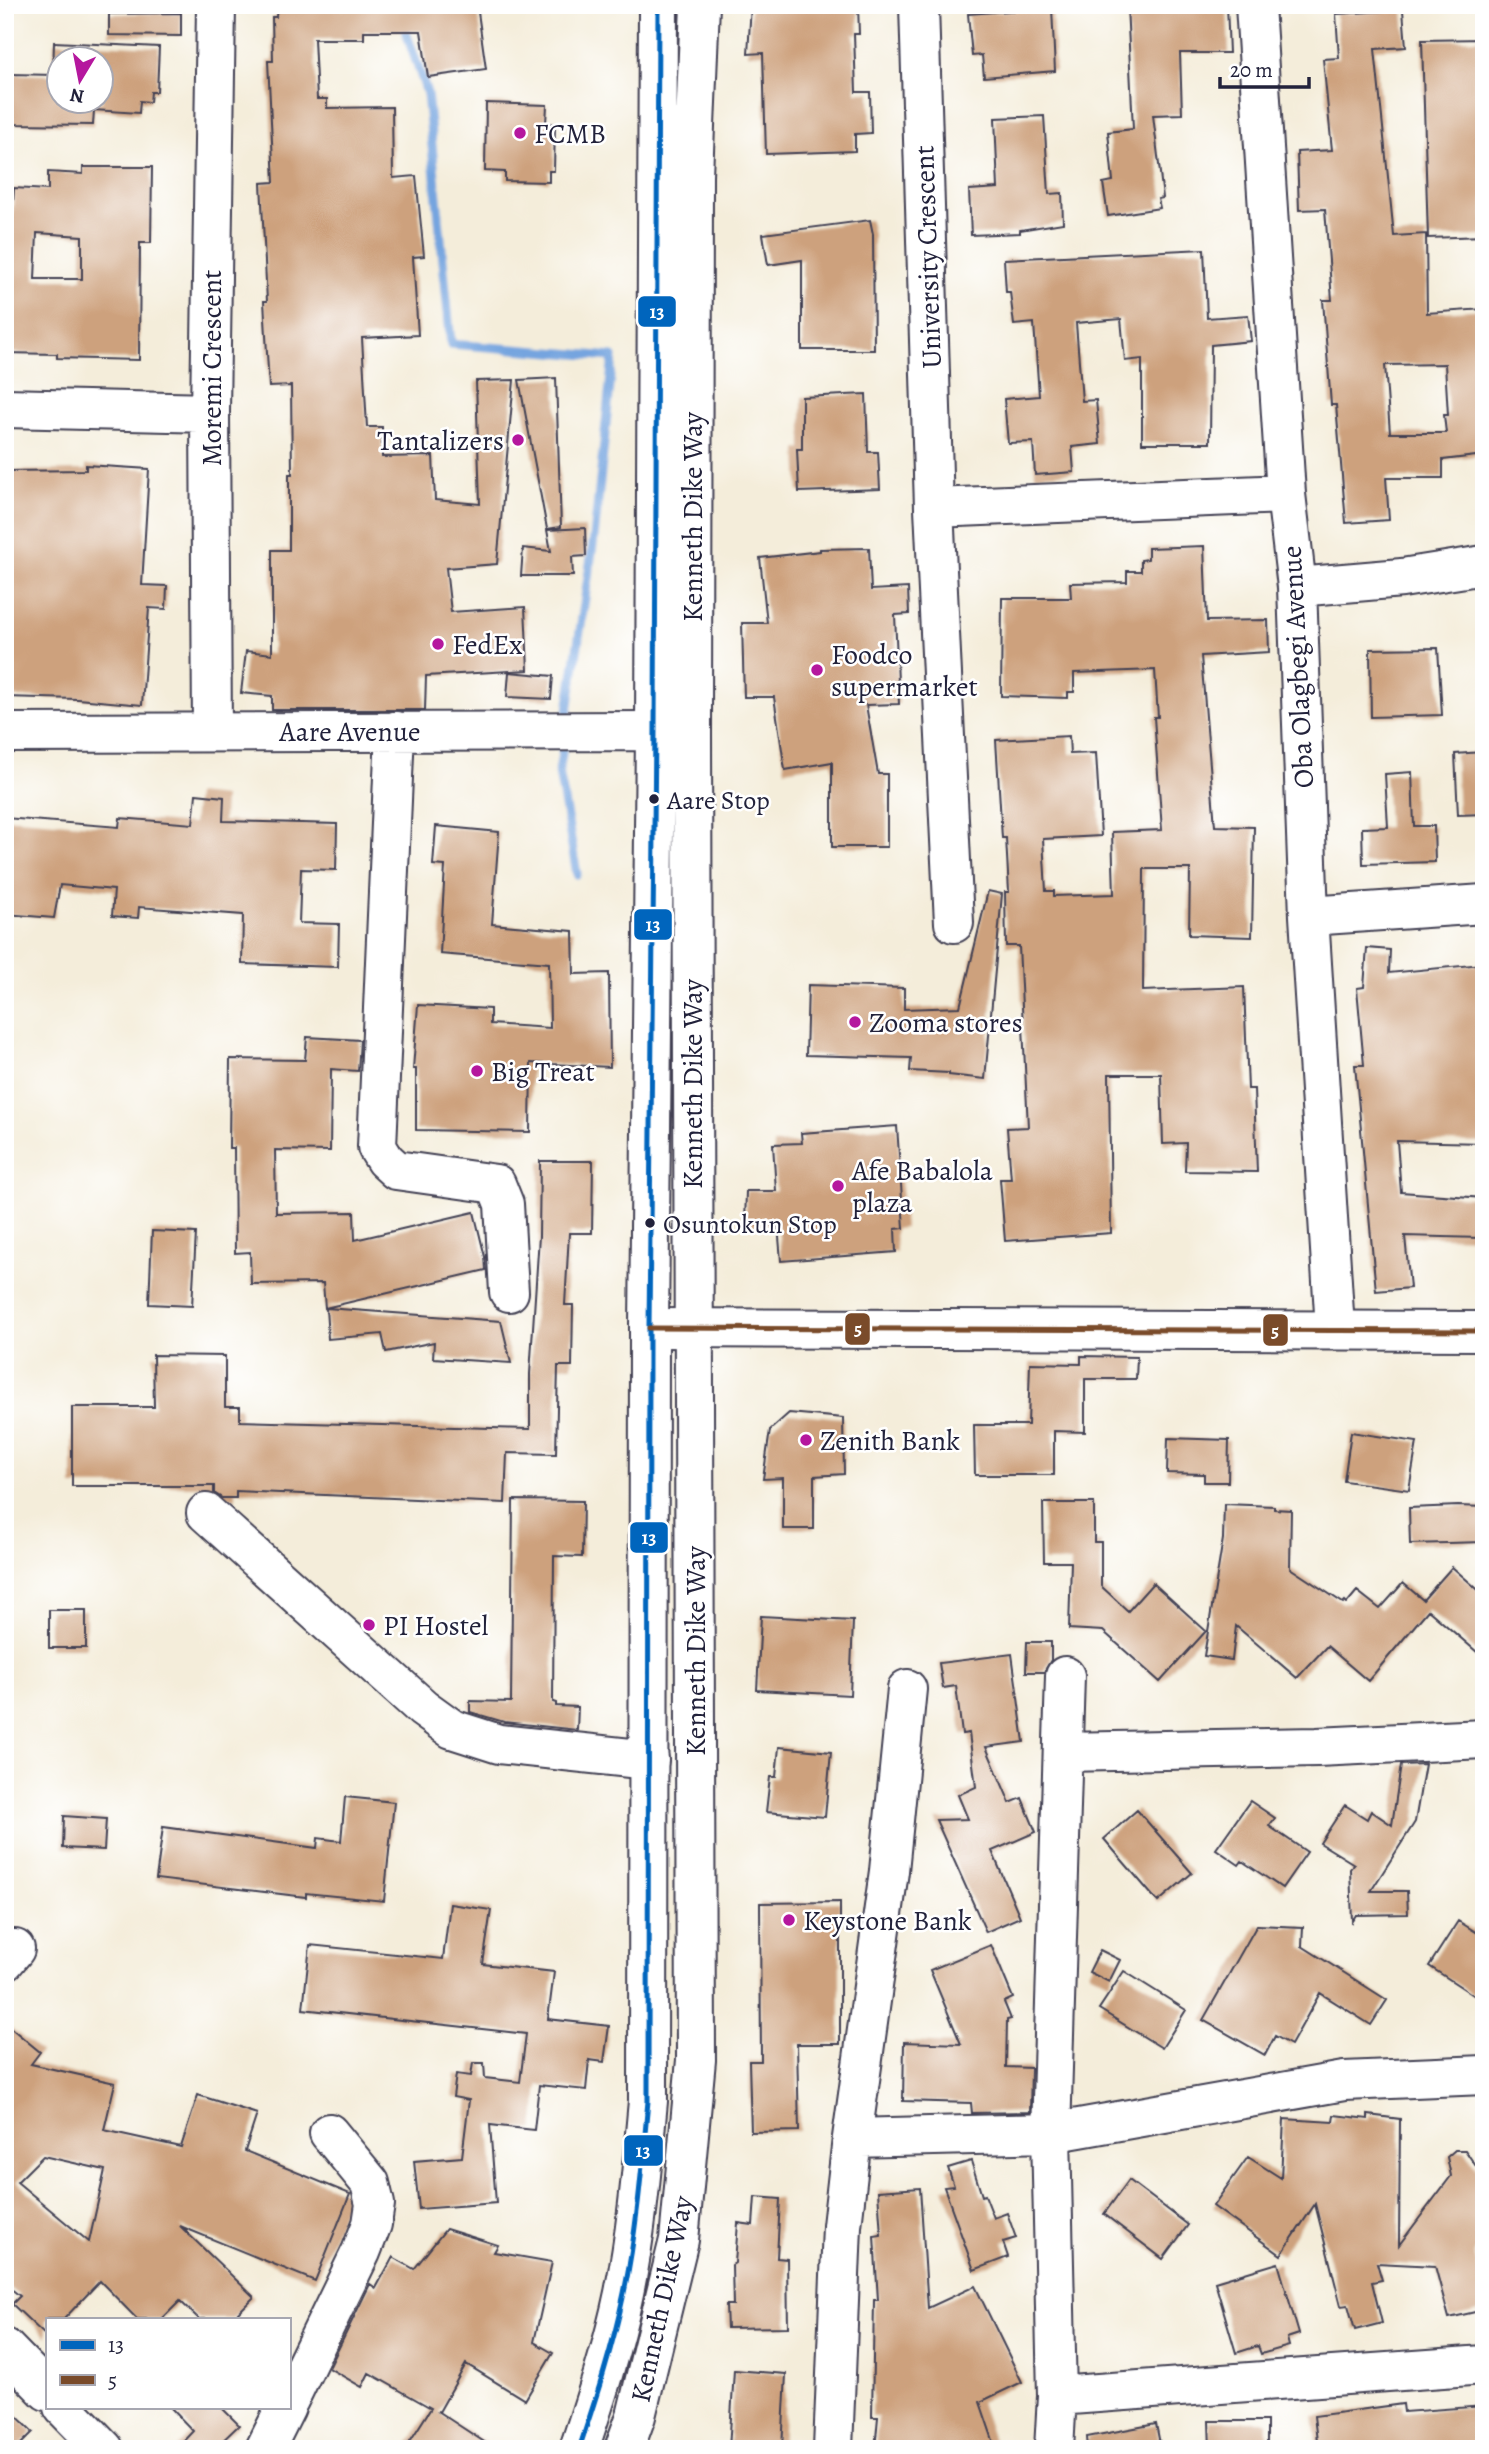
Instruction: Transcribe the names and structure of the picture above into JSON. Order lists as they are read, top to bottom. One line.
{"streets":{"main road":["University Crescent","Moremi Crescent","Kenneth Dike Way","Oba Olagbegi Avenue","Aare Avenue"]},"crossings":[["Moremi Crescent","Aare Avenue"],["Kenneth Dike Way","Aare Avenue"]],"places":["FCMB","Tantalizers","FedEx","Foodco supermarket","Aare Stop","Zooma stores","Big Treat","Afe Babalola plaza","Osuntokun Stop","Zenith Bank","PI Hostel","Keystone Bank"],"lines":["transit line 13","transit line 5"],"legend":["13","5"],"scale_bar":"20 m","north":"bottom"}
